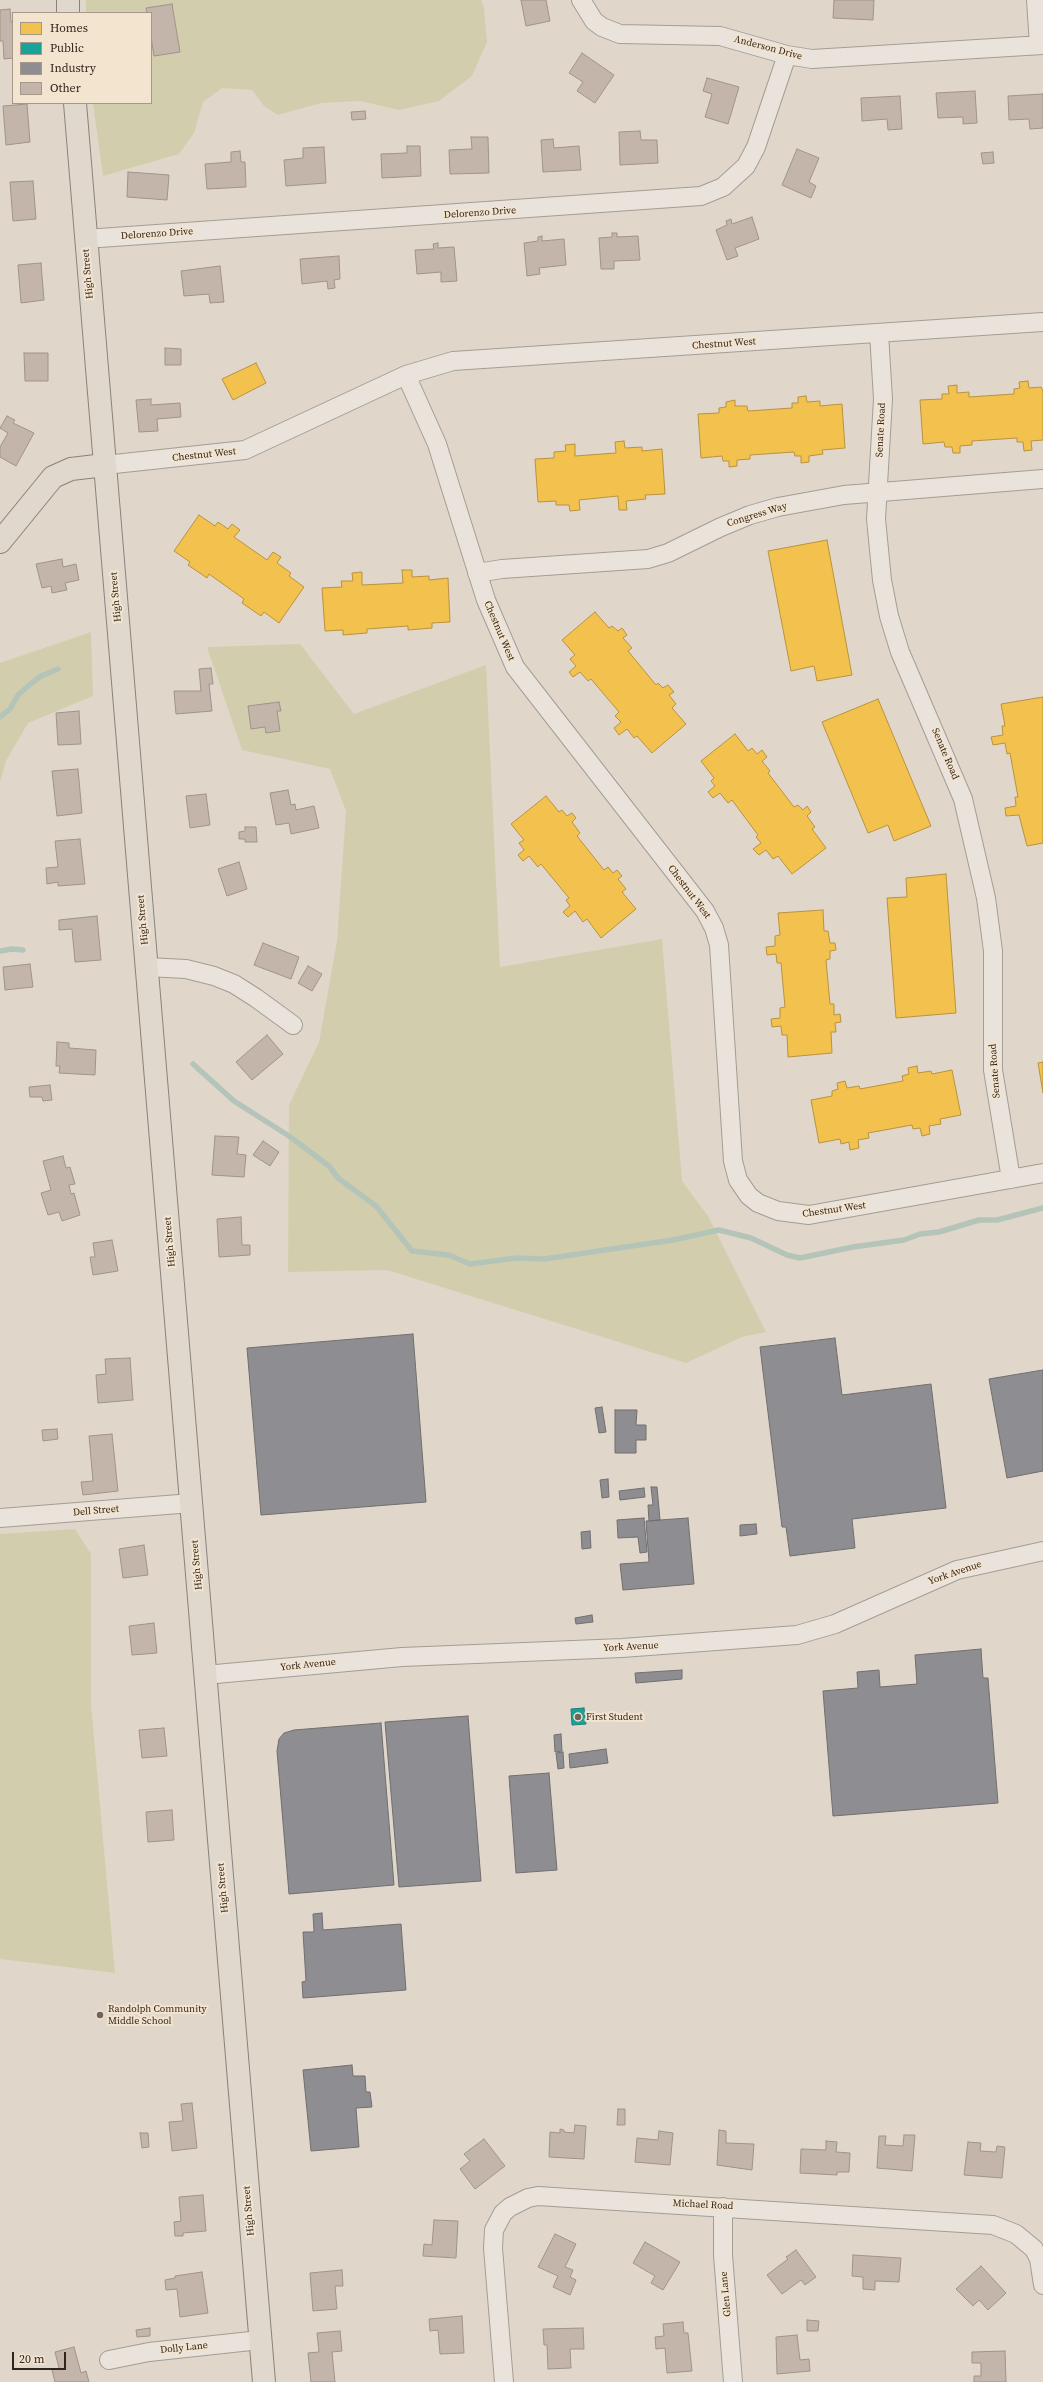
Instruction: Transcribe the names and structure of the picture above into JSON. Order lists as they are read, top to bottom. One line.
{"streets":{"main road":["High Street"],"street":["Anderson Drive","Delorenzo Drive","Chestnut West","Senate Road","Congress Way","Dell Street","York Avenue","Michael Road","Glen Lane","Dolly Lane"]},"crossings":[["Anderson Drive","Delorenzo Drive"],["Delorenzo Drive","High Street"],["High Street","Chestnut West"],["High Street","Dell Street"],["High Street","York Avenue"],["High Street","Dolly Lane"],["Chestnut West","Senate Road"],["Chestnut West","Congress Way"],["Senate Road","Congress Way"],["Michael Road","Glen Lane"]],"places":["First Student","Randolph Community Middle School"],"legend":["Homes","Public","Industry","Other"],"scale_bar":"20 m"}
